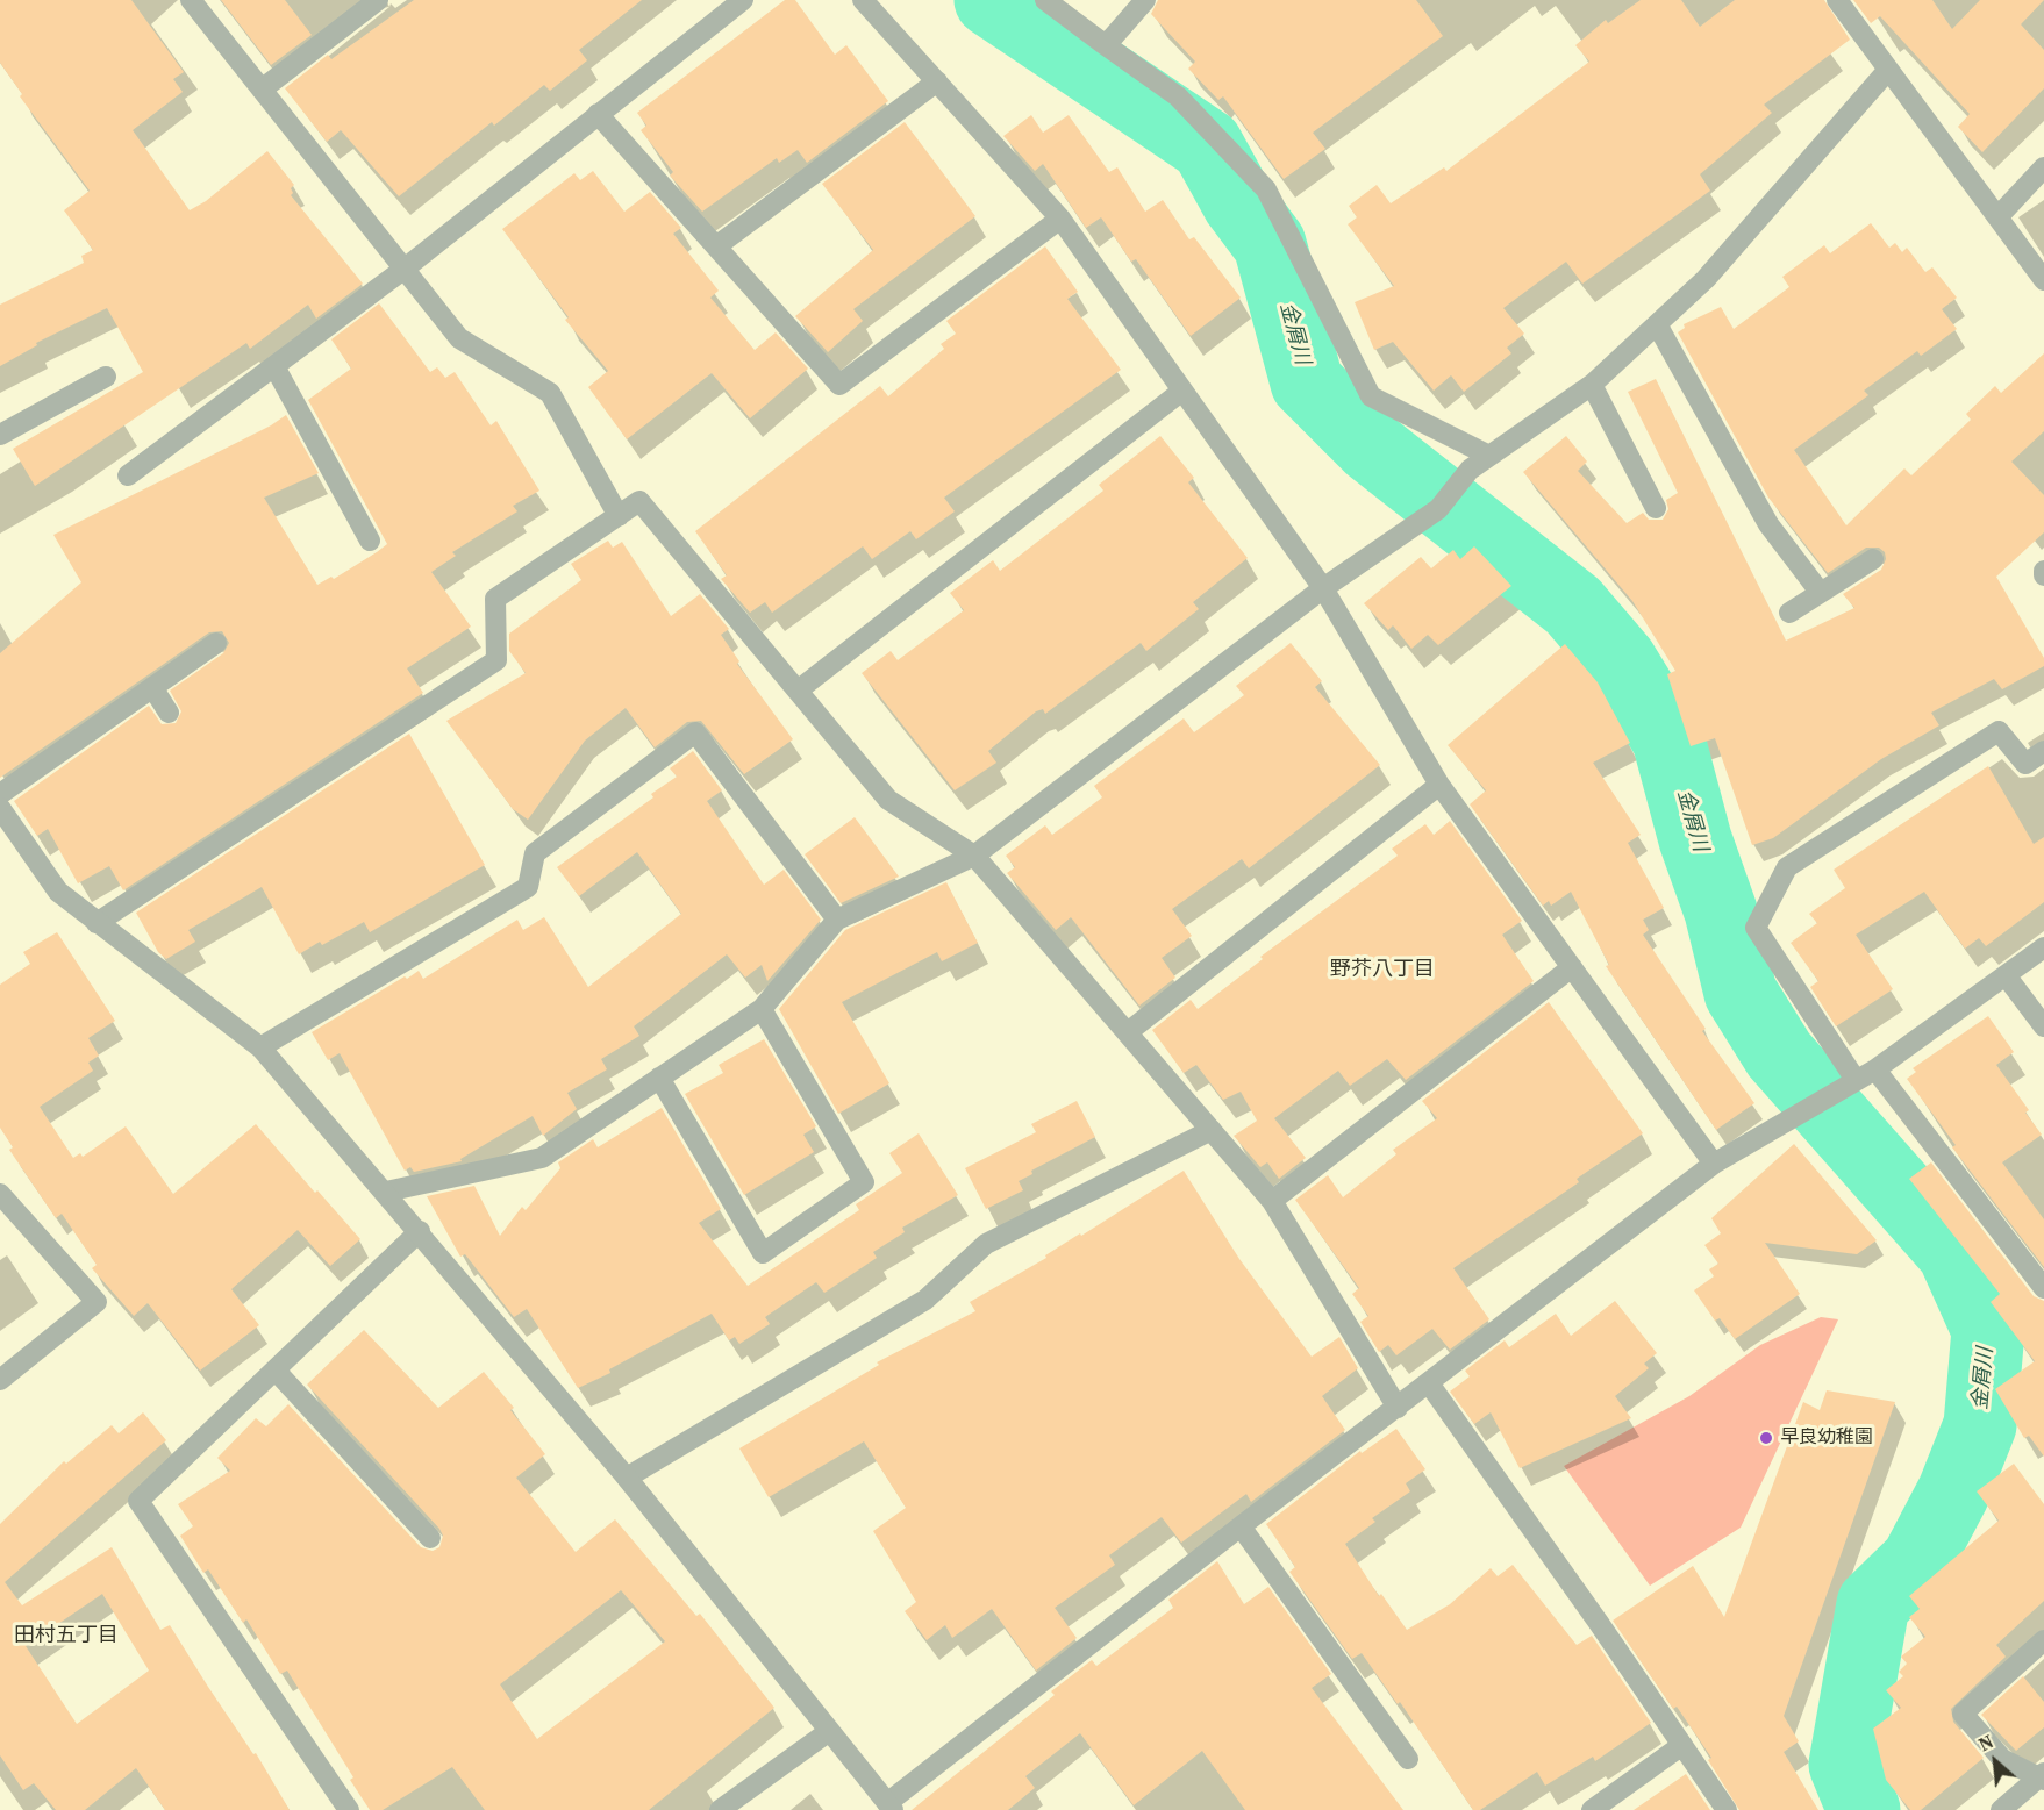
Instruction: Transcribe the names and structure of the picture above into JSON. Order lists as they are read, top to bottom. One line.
{"districts":["野芥八丁目","田村五丁目"],"water":["金屑川"],"places":["早良幼稚園"],"north":"top left"}
